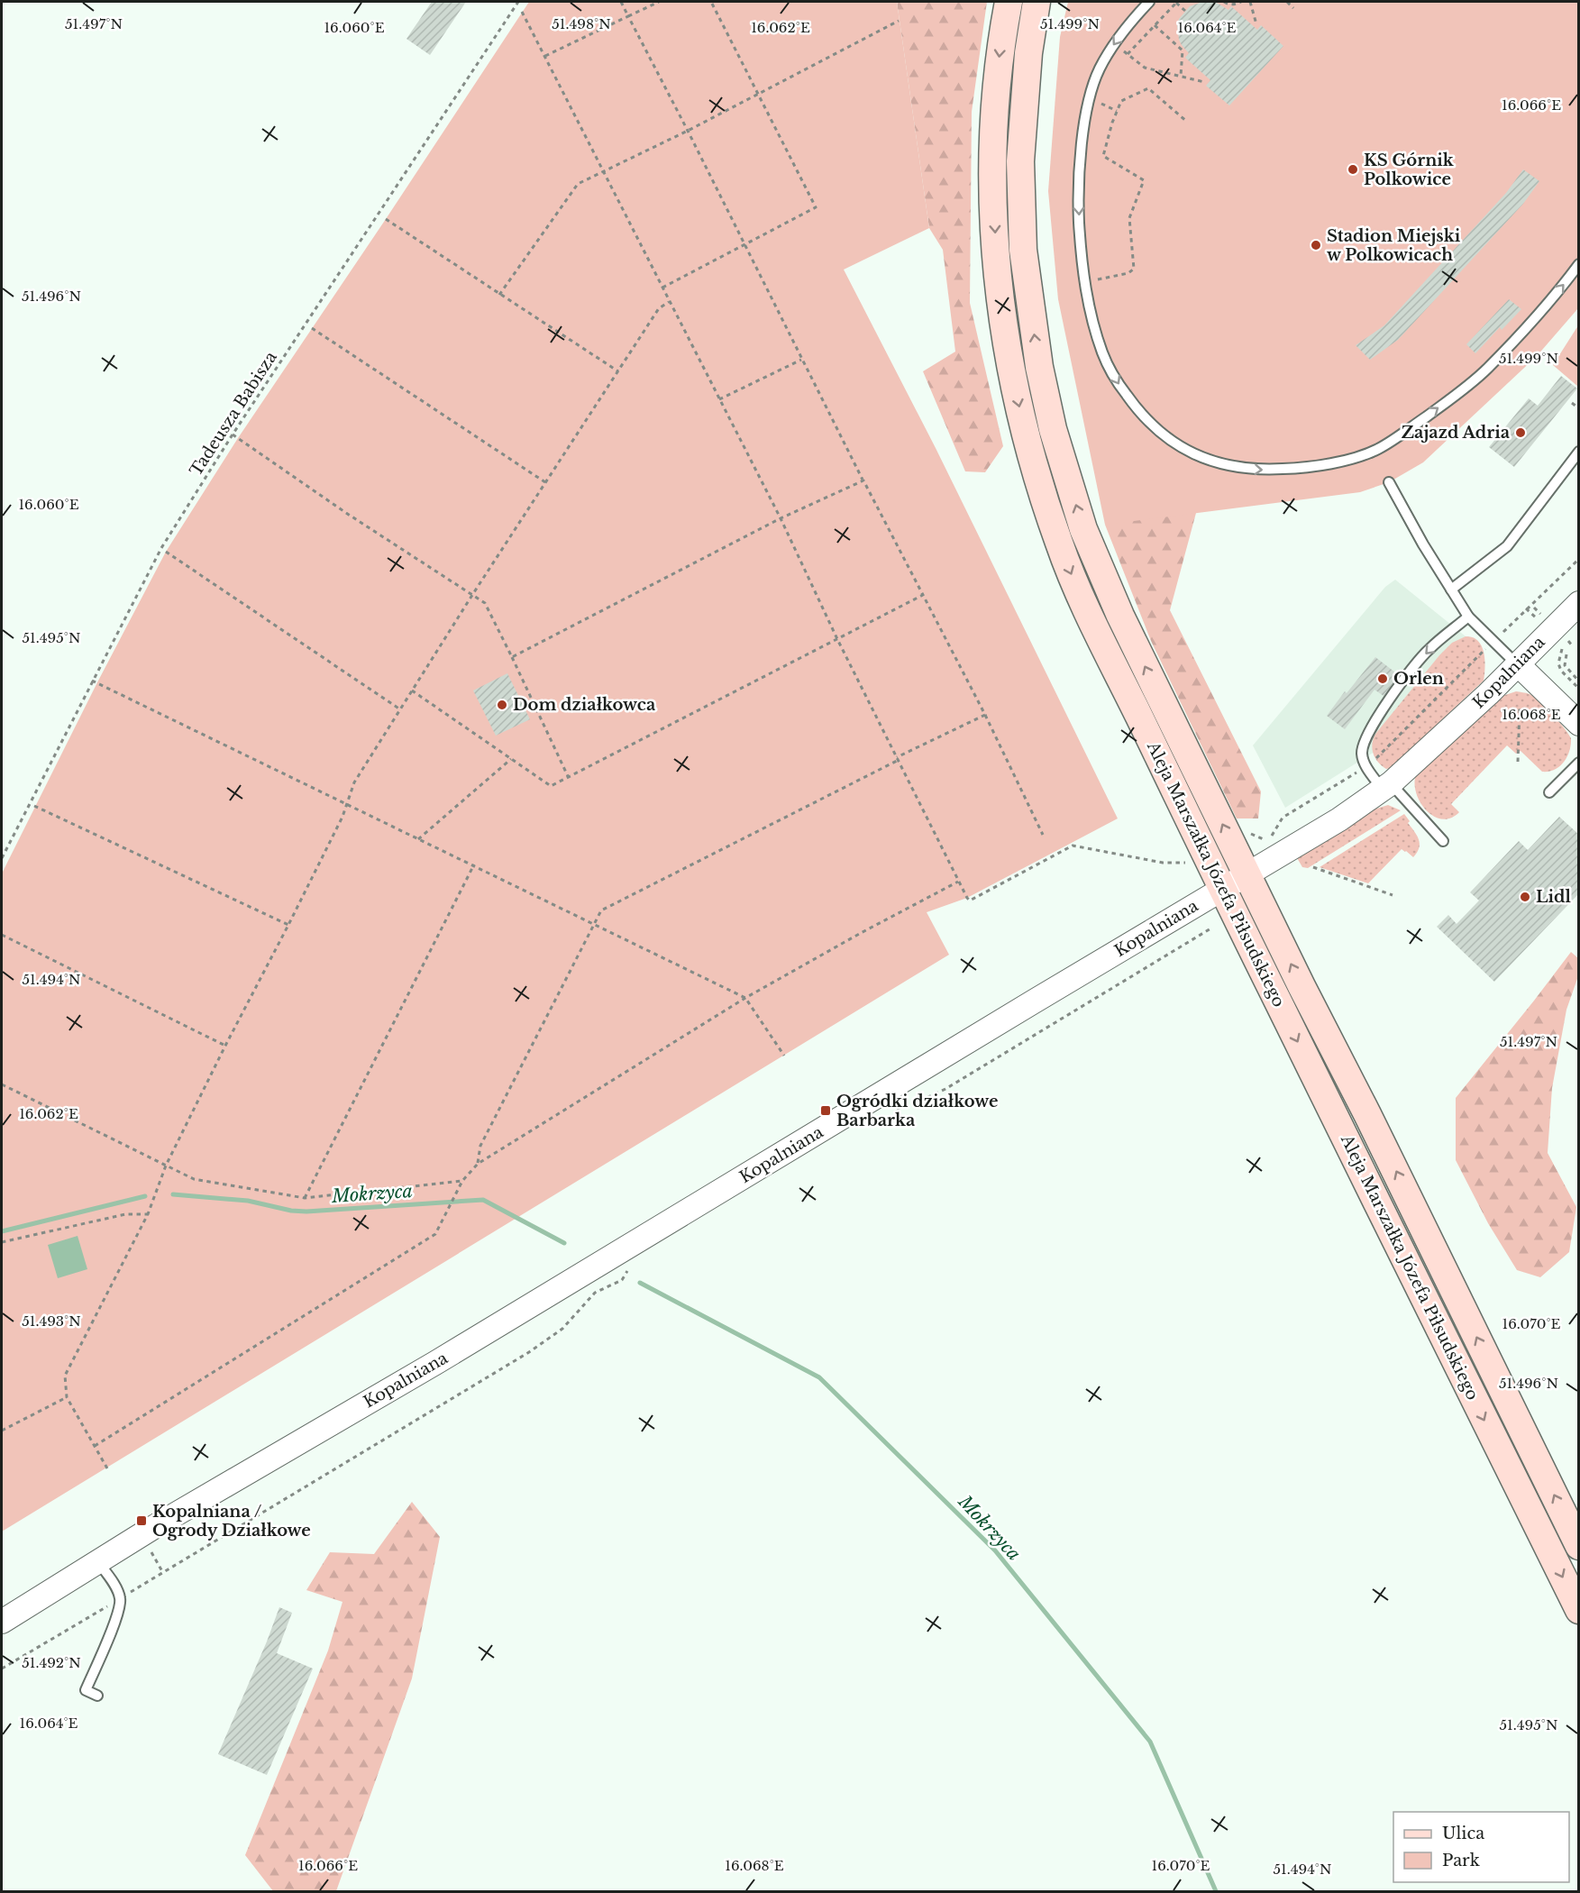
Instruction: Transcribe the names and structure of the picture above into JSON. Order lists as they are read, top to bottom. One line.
{"streets":{"main road":["Aleja Marszałka Józefa Piłsudskiego"],"street":["Kopalniana"],"path":["Tadeusza Babisza"]},"crossings":[["Kopalniana","Aleja Marszałka Józefa Piłsudskiego"]],"water":["Mokrzyca"],"places":{"other":["KS Górnik Polkowice","Stadion Miejski w Polkowicach","Zajazd Adria","Orlen","Dom działkowca","Lidl"],"transit":["Ogródki działkowe Barbarka","Kopalniana / Ogrody Działkowe"]},"legend":["Ulica","Park"],"coordinates":["51.498°N","51.497°N","51.499°N","16.060°E","16.062°E","16.064°E","16.066°E","51.496°N","51.495°N","16.068°E","51.494°N","51.493°N","16.070°E","51.492°N"]}
